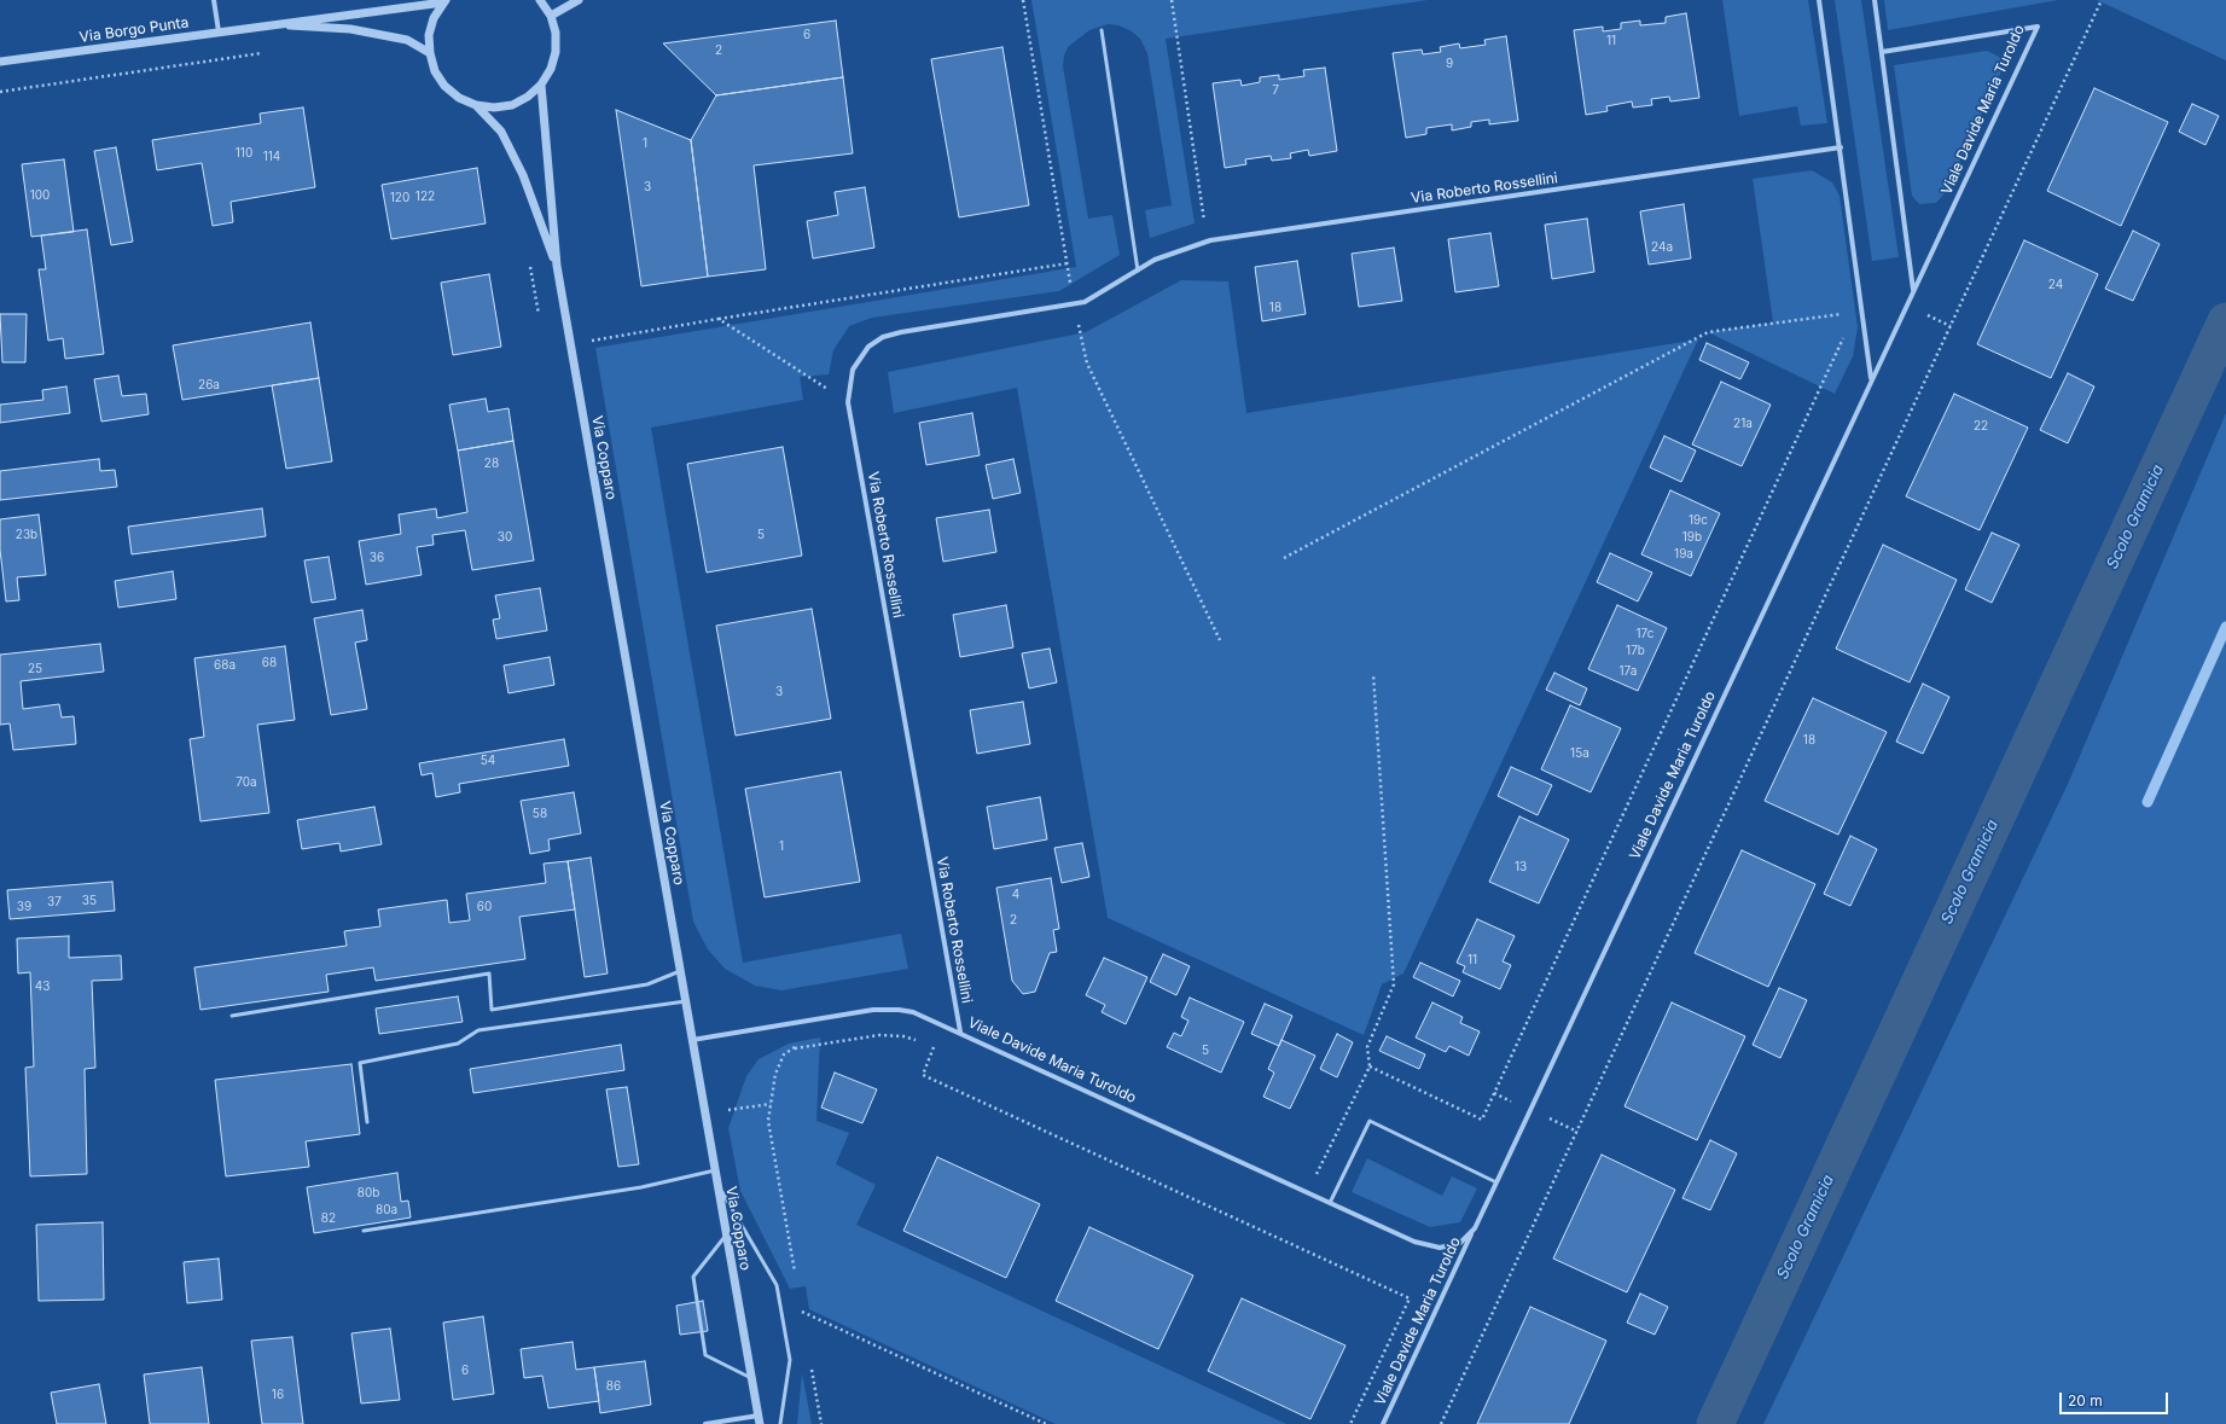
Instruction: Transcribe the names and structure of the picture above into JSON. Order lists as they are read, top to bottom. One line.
{"streets":{"street":["Via Borgo Punta","Viale Davide Maria Turoldo","Via Roberto Rossellini","Via Copparo"]},"crossings":[["Viale Davide Maria Turoldo","Via Roberto Rossellini"],["Viale Davide Maria Turoldo","Via Copparo"]],"water":["Scolo Gramicia"],"house_numbers":["6","11","2","9","7","1","110","114","3","100","122","120","24a","24","18","26a","21a","22","28","19c","23b","5","30","19b","19a","36","17c","17b","68","68a","25","17a","3","18","15a","54","70a","58","1","13","4","35","37","39","60","2","11","43","5","80b","80a","82","6","86","16"],"scale_bar":"20 m"}
